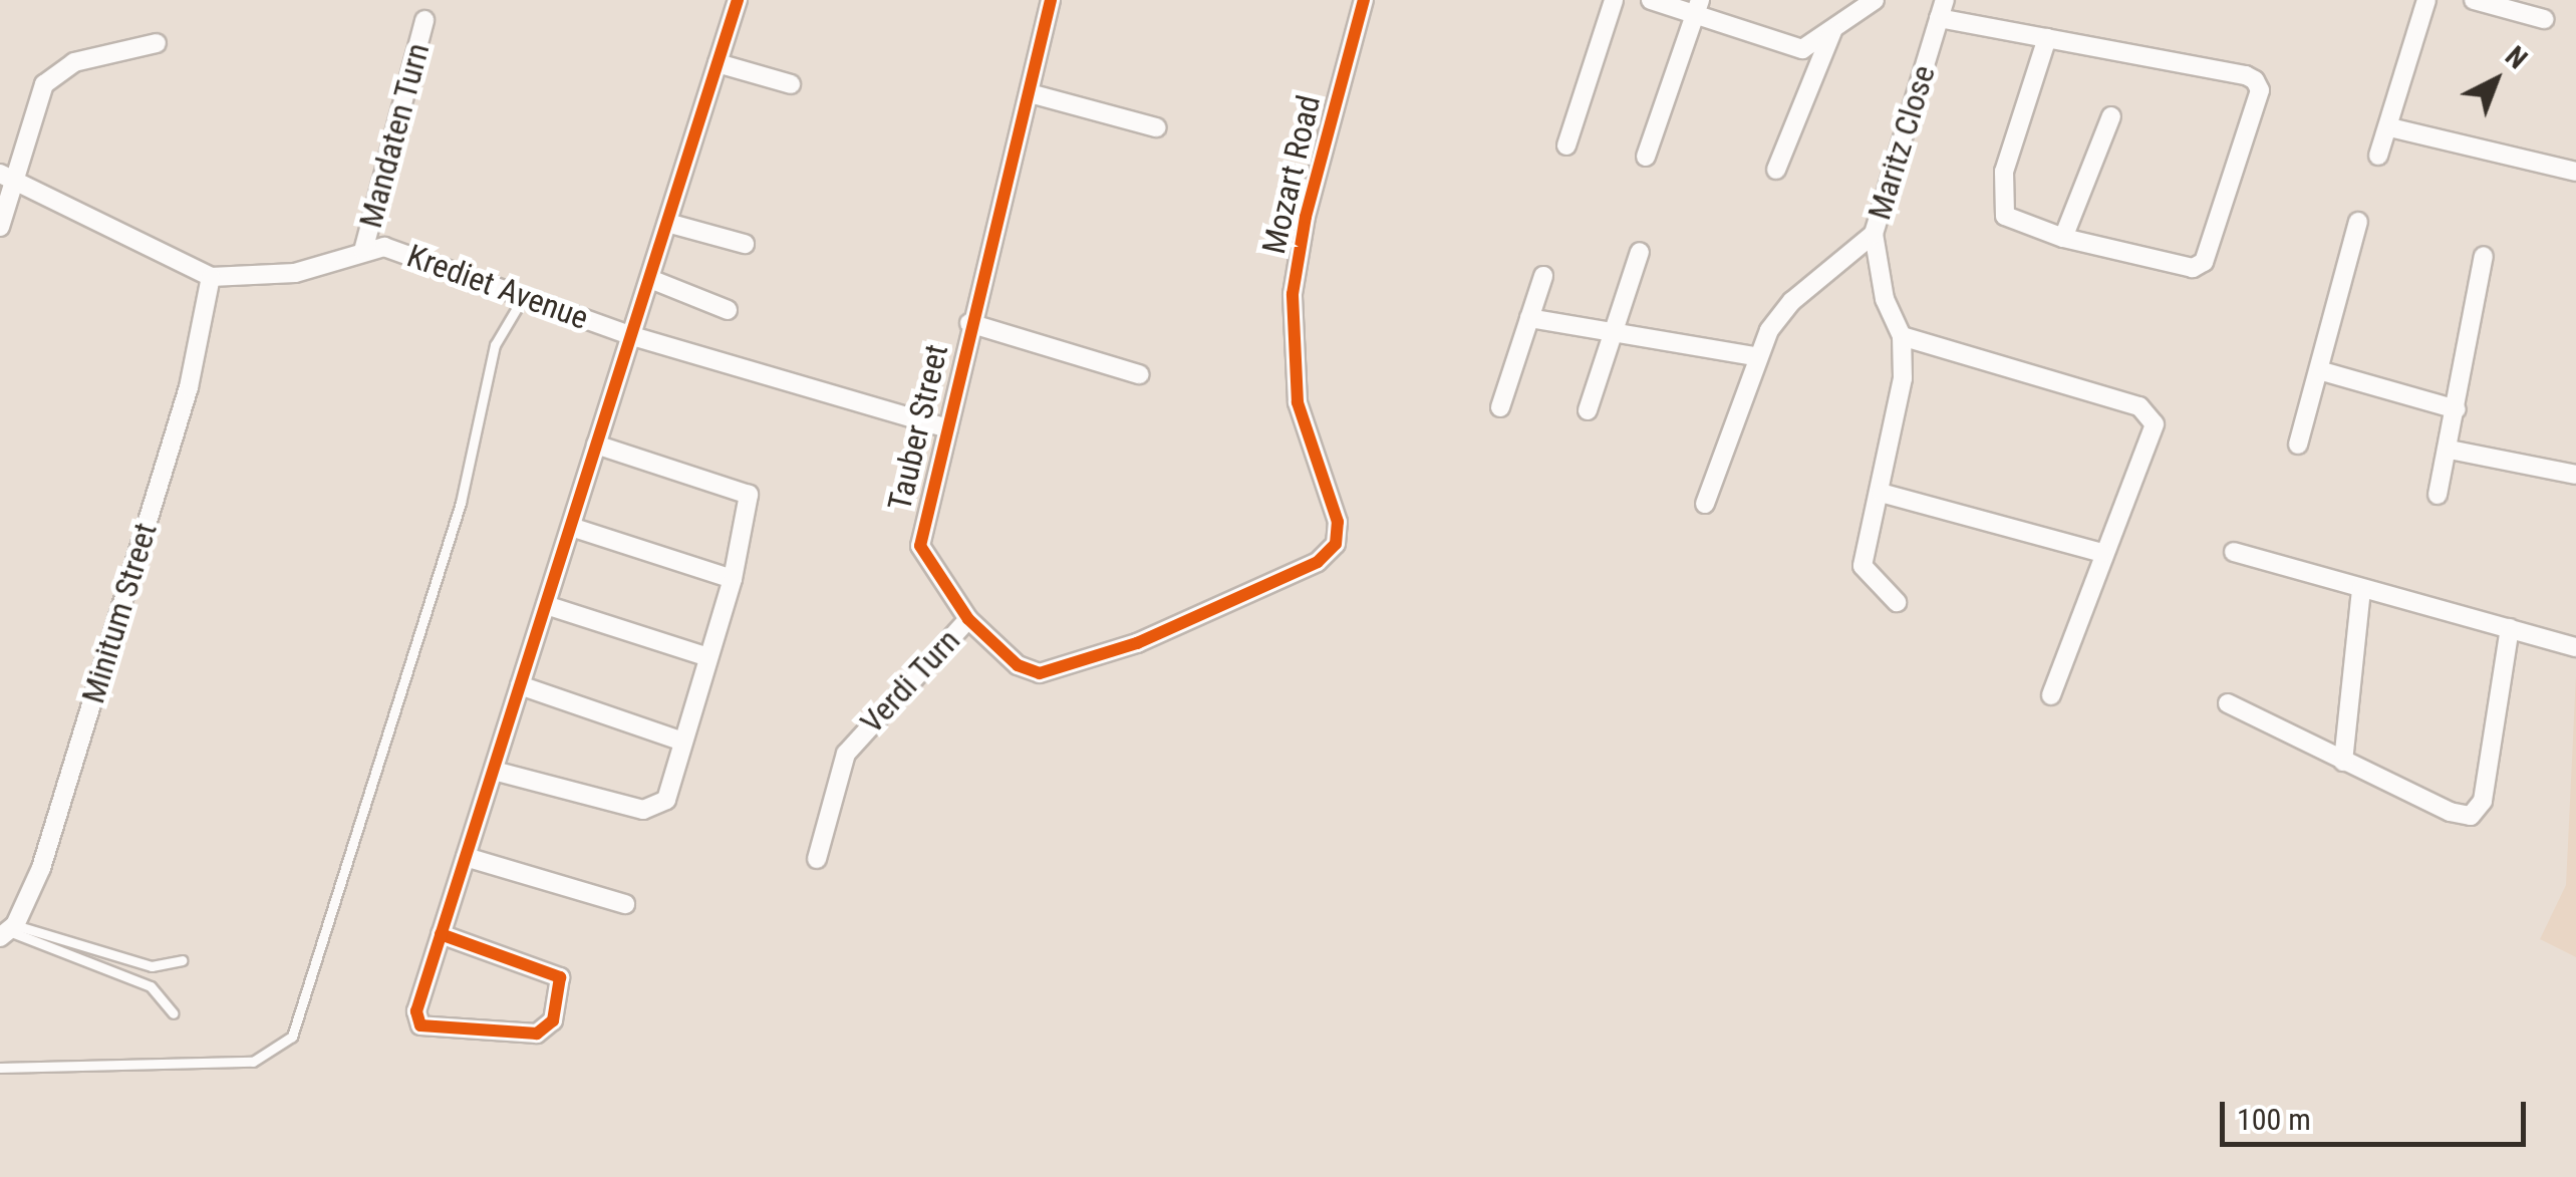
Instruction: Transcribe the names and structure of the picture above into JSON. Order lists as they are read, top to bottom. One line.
{"streets":{"street":["Mandaten Turn","Maritz Close","Mozart Road","Krediet Avenue","Tauber Street","Minitum Street","Verdi Turn"]},"crossings":[["Mandaten Turn","Krediet Avenue"],["Mozart Road","Tauber Street"],["Krediet Avenue","Tauber Street"],["Krediet Avenue","Minitum Street"],["Tauber Street","Verdi Turn"]],"scale_bar":"100 m","north":"top right"}
